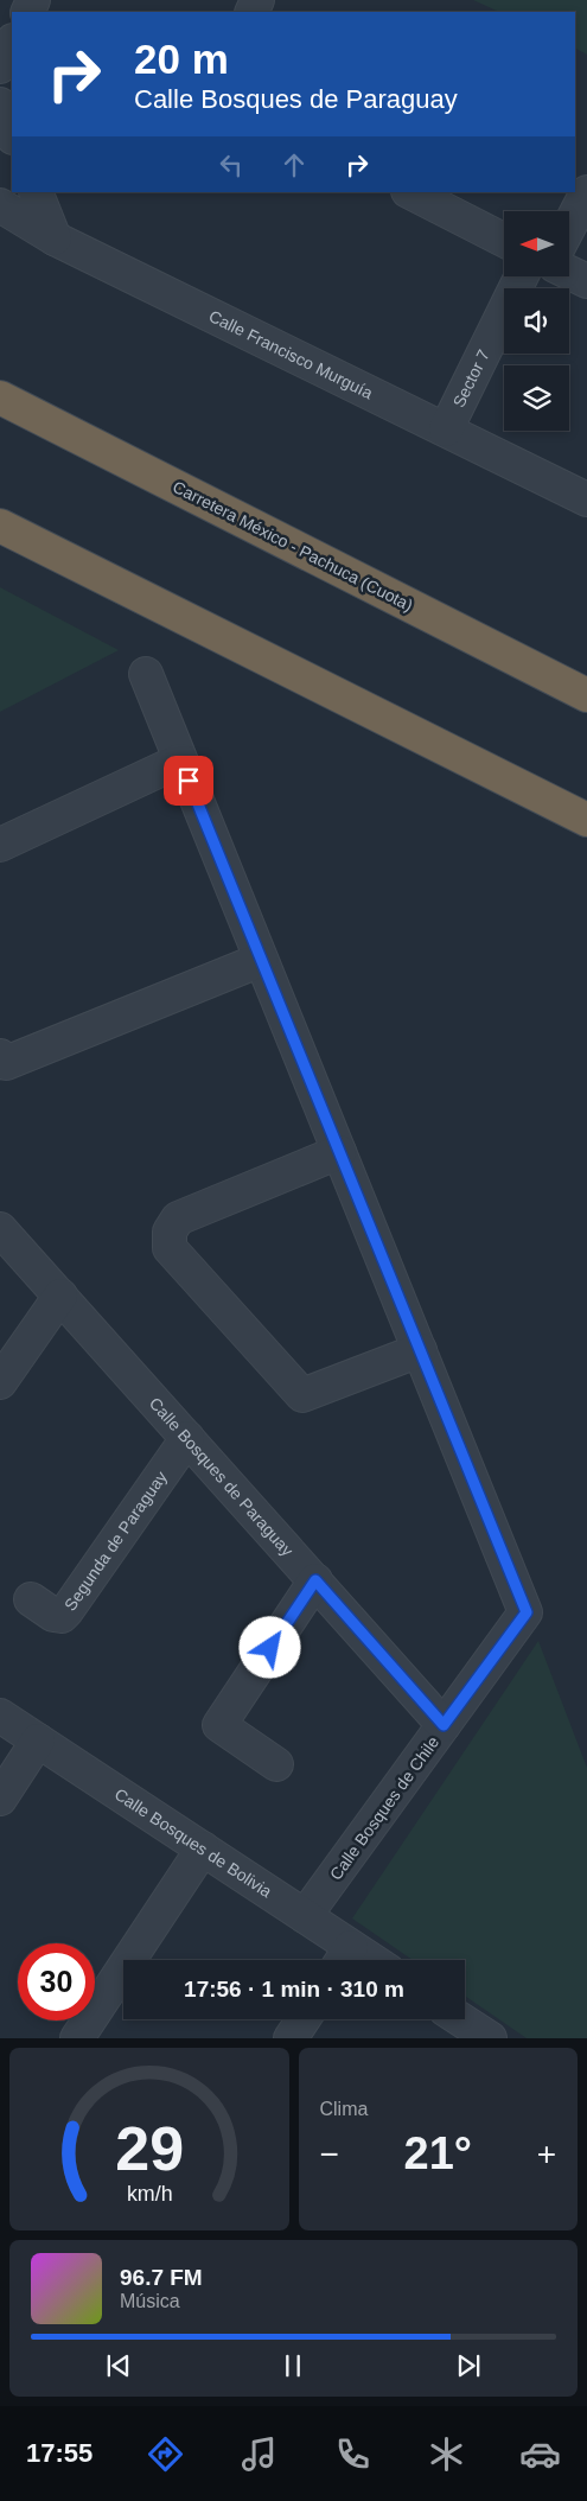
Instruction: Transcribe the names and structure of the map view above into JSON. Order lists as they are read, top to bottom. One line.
{"streets":{"highway":["Carretera México - Pachuca (Cuota)"],"street":["Calle Francisco Murguía","Sector 7","Calle Bosques de Paraguay","Segunda de Paraguay","Calle Bosques de Chile","Calle Bosques de Bolivia"]},"crossings":[["Calle Francisco Murguía","Sector 7"],["Calle Bosques de Paraguay","Segunda de Paraguay"],["Calle Bosques de Paraguay","Calle Bosques de Chile"],["Calle Bosques de Chile","Calle Bosques de Bolivia"]],"north":"left","page":{"turn":["20 m","Calle Bosques de Paraguay"],"limit":"30","trip":"17:56 · 1 min · 310 m","tile":"Clima","heat":["−","21°","+"],"song":["96.7 FM","Música"],"tabs":"17:55","gauge":["29","km/h"]}}
